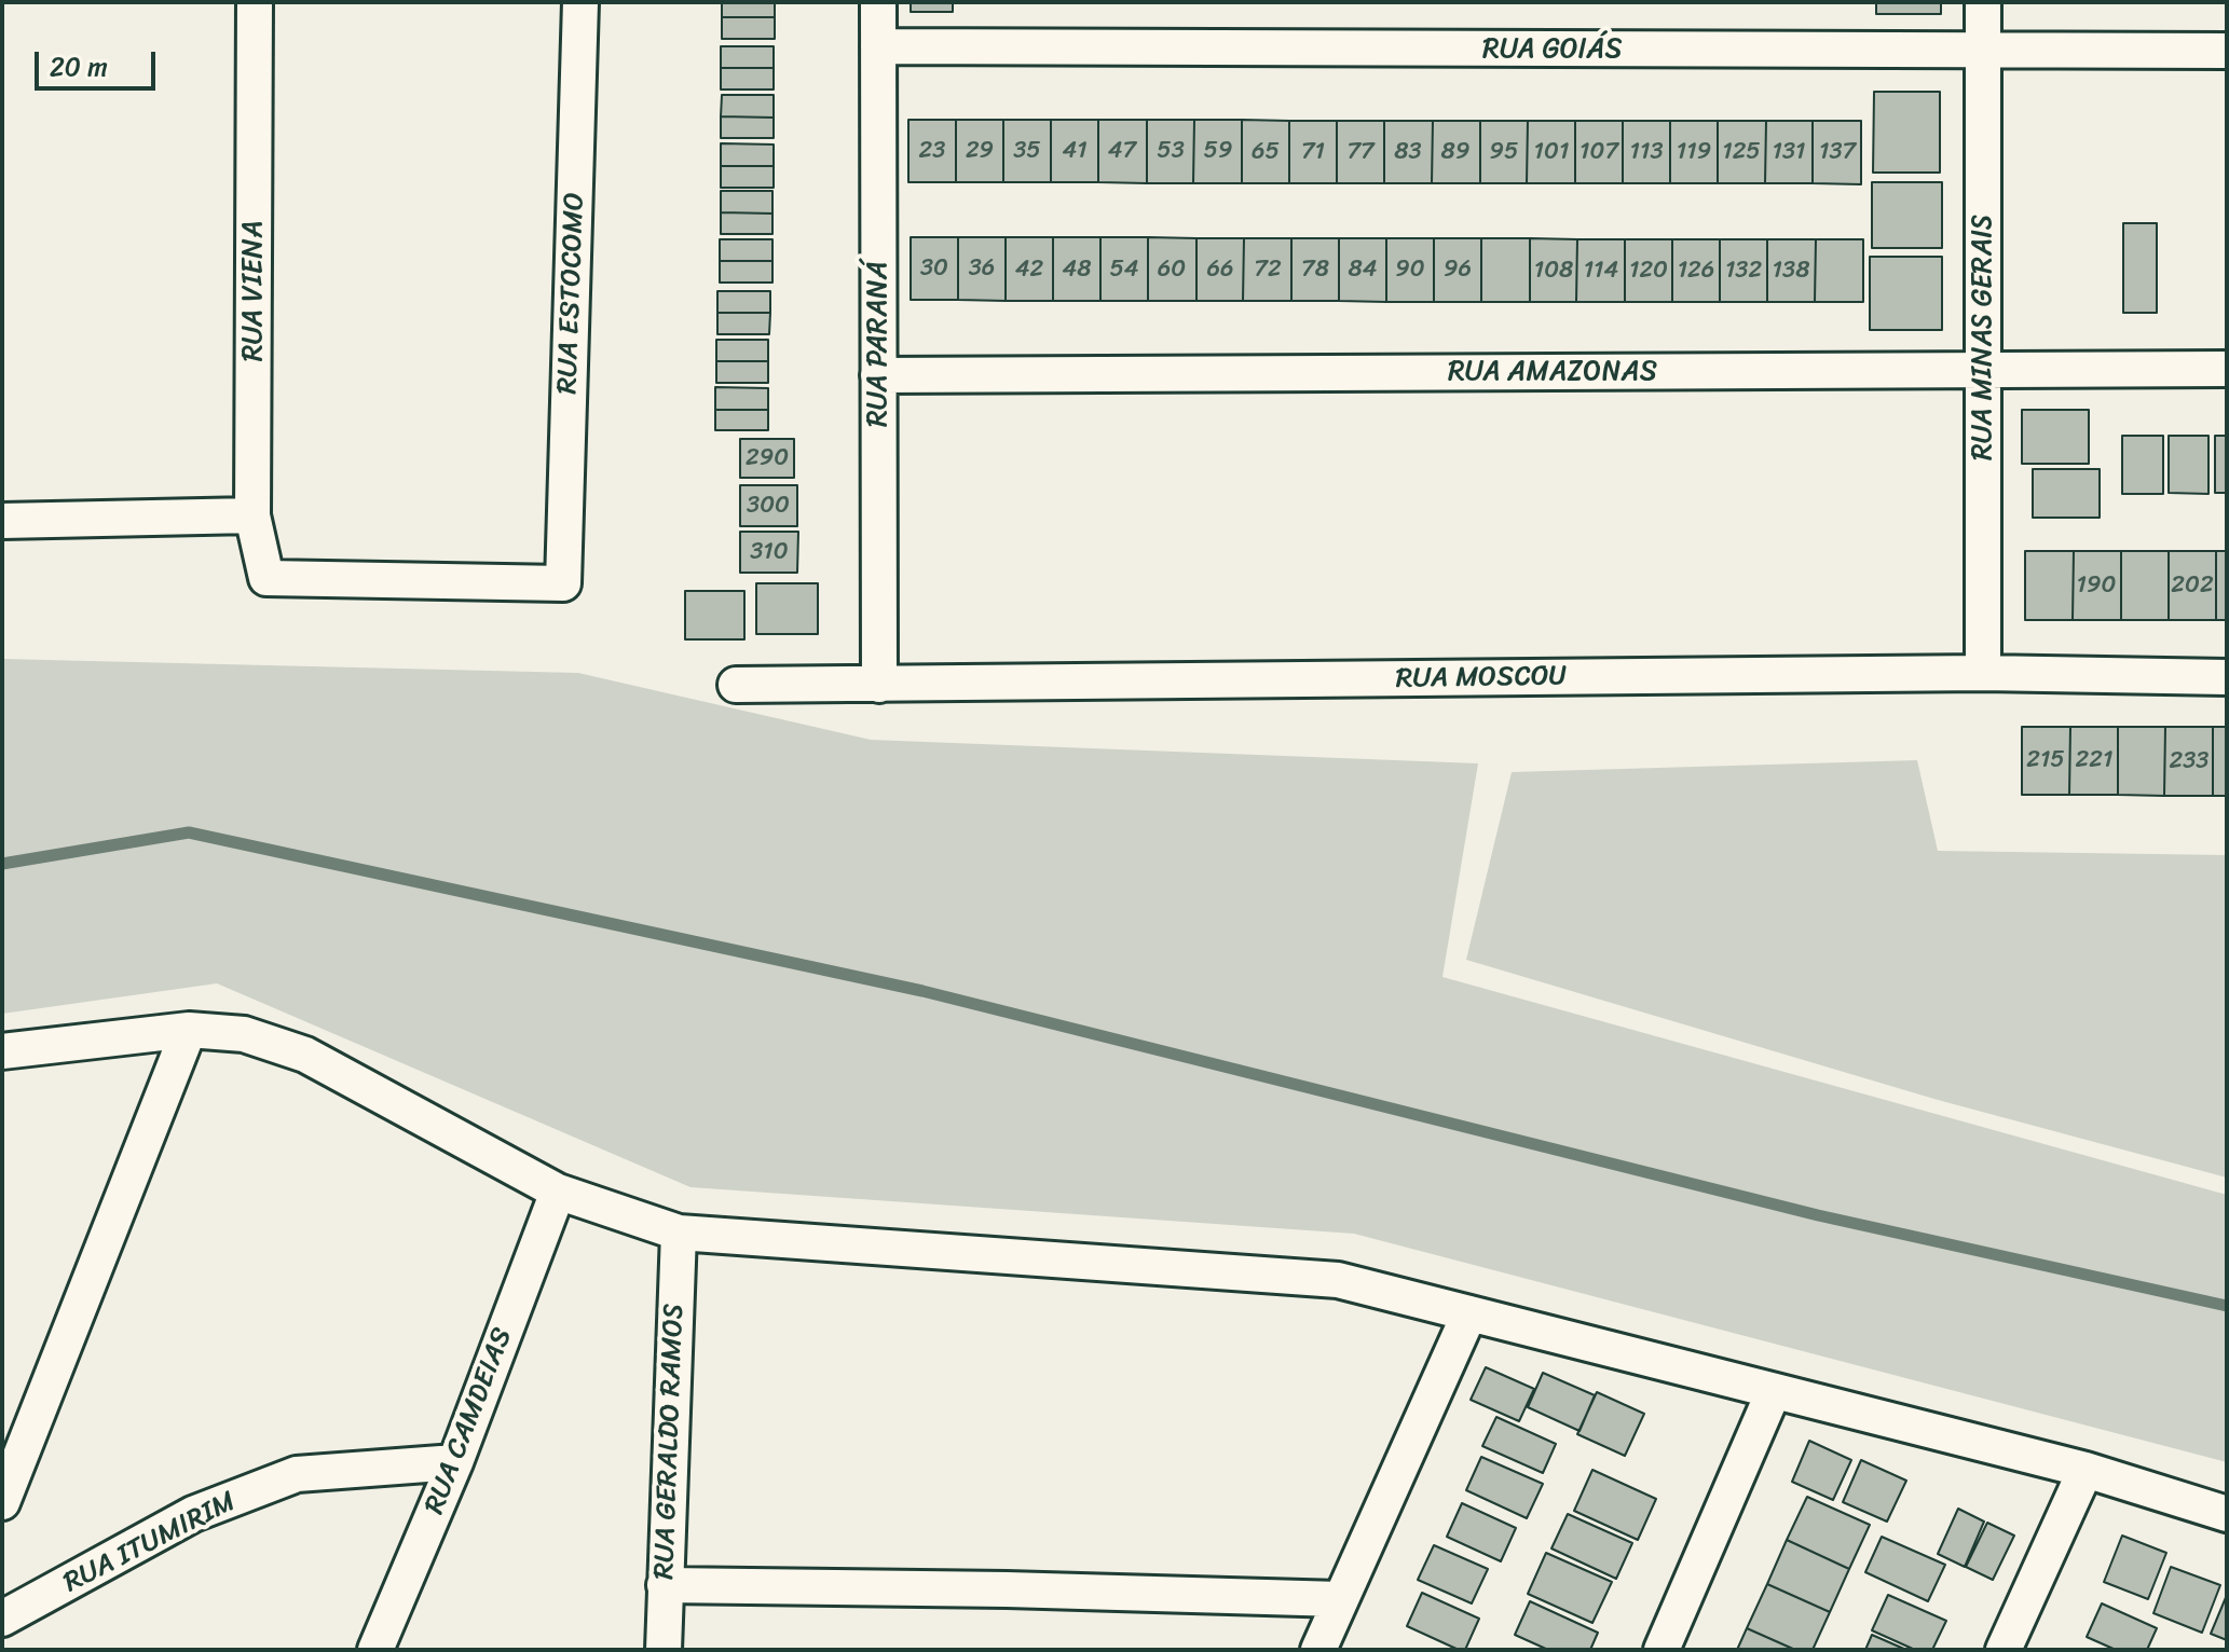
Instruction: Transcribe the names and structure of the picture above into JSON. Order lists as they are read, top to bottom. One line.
{"streets":{"street":["RUA GOIÁS","RUA VIENA","RUA ESTOCOMO","RUA MINAS GERAIS","RUA PARANÁ","RUA AMAZONAS","RUA MOSCOU","RUA CAMDEIAS","RUA GERALDO RAMOS","RUA ITUMIRIM"]},"crossings":[["RUA GOIÁS","RUA MINAS GERAIS"],["RUA GOIÁS","RUA PARANÁ"],["RUA VIENA","RUA ESTOCOMO"],["RUA MINAS GERAIS","RUA AMAZONAS"],["RUA MINAS GERAIS","RUA MOSCOU"],["RUA PARANÁ","RUA AMAZONAS"],["RUA PARANÁ","RUA MOSCOU"],["RUA CAMDEIAS","RUA ITUMIRIM"]],"house_numbers":["23","29","35","41","47","53","59","65","71","77","83","89","95","101","107","113","119","125","131","137","30","36","42","48","54","60","66","72","78","84","90","96","108","114","120","126","132","138","290","300","310","190","202","215","221","233"],"scale_bar":"20 m"}
